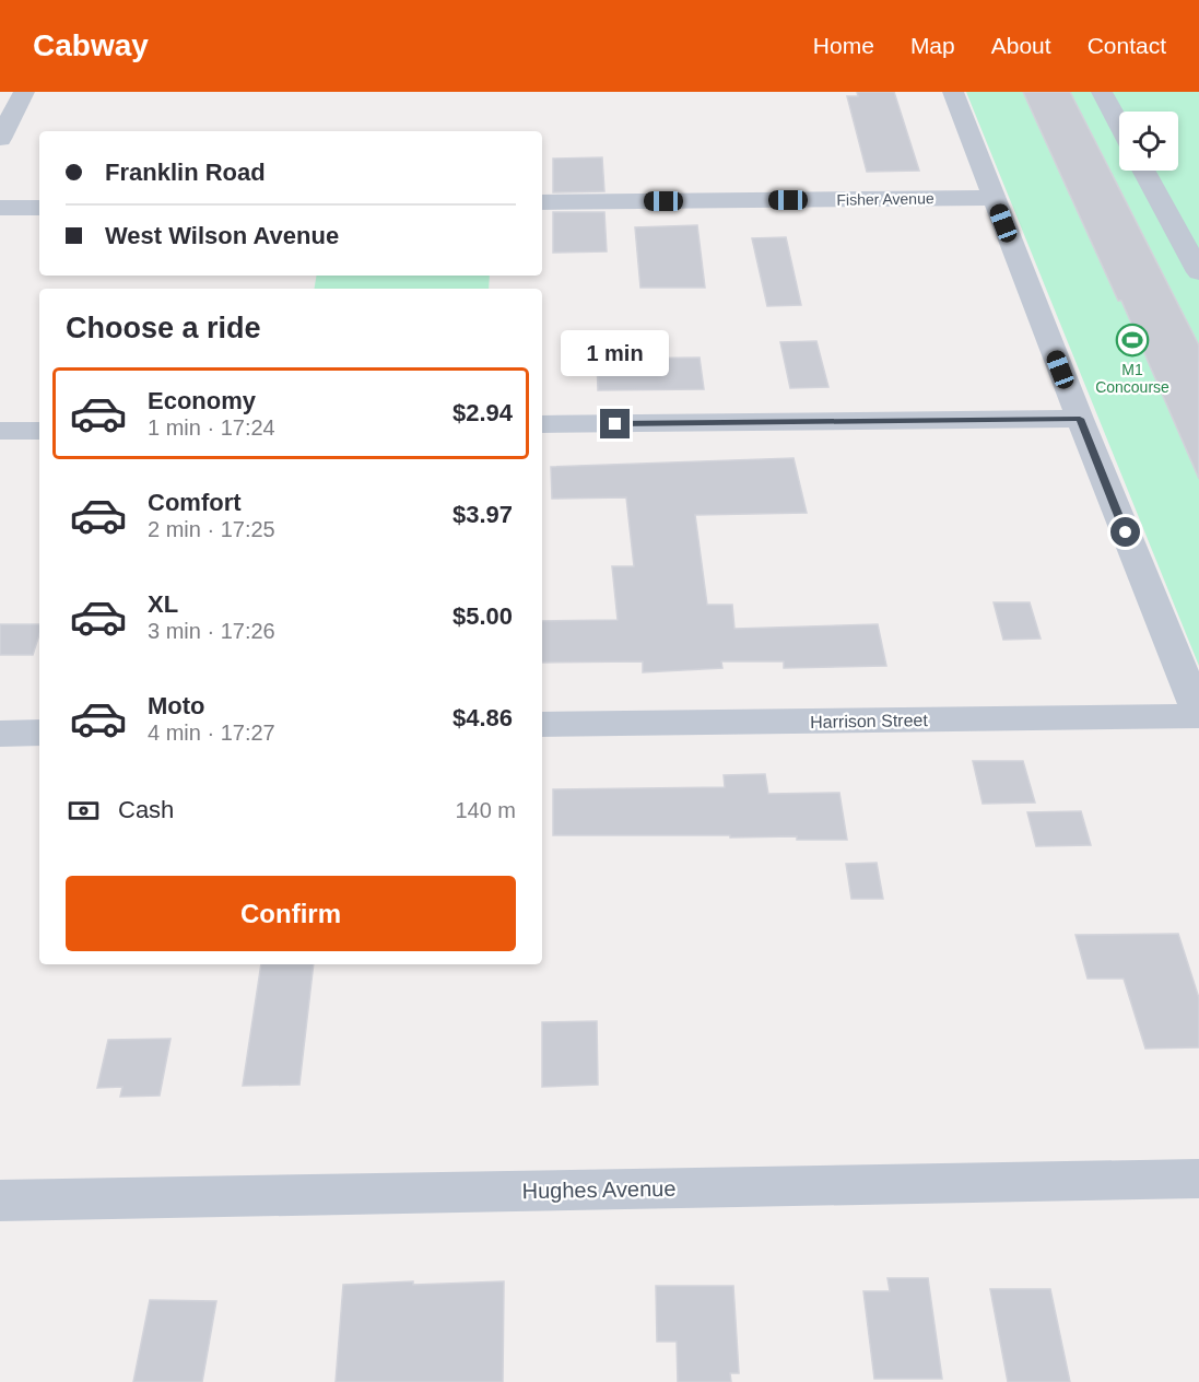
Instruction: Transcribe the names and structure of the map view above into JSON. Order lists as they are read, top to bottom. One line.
{"streets":{"street":["Fisher Avenue","Harrison Street","Hughes Avenue"]},"places":{"sports":["M1 Concourse"]},"page":{"header":"Cabway","nav":["Home","Map","About","Contact"],"banner":["Franklin Road","West Wilson Avenue"],"heading":"Choose a ride","bubble":"1 min","list":[{"name":"Economy","note":"1 min · 17:24","value":"$2.94"},{"name":"Comfort","note":"2 min · 17:25","value":"$3.97"},{"name":"XL","note":"3 min · 17:26","value":"$5.00"},{"name":"Moto","note":"4 min · 17:27","value":"$4.86"}],"pay":["Cash","140 m"],"buttons":"Confirm"}}
